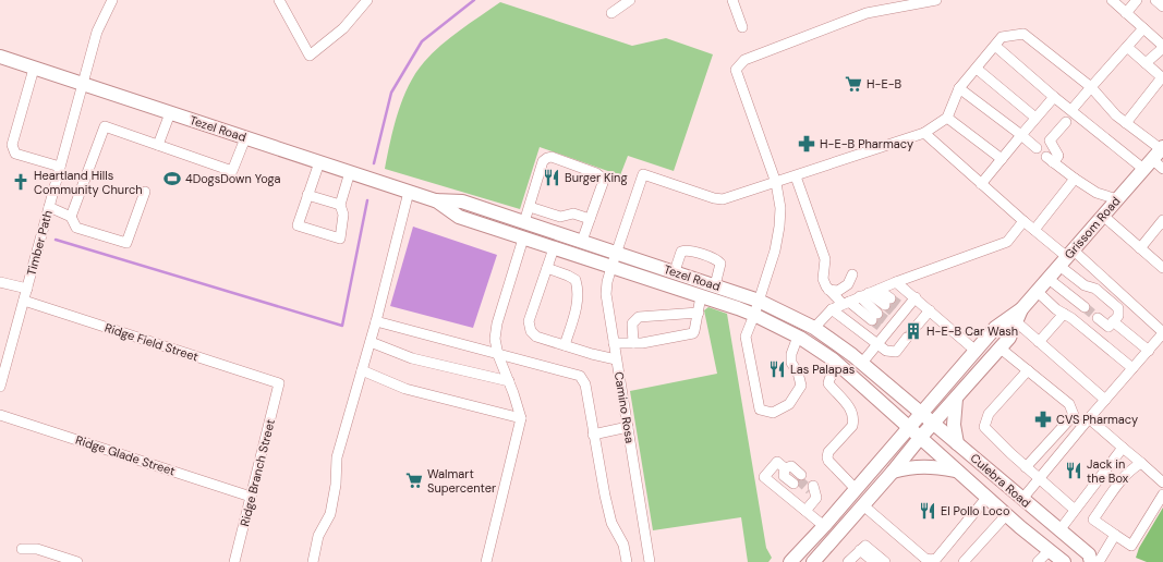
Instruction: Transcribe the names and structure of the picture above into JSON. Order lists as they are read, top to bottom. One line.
{"streets":{"main road":["Tezel Road","Grissom Road","Culebra Road"],"street":["Timber Path","Ridge Field Street","Camino Rosa","Ridge Glade Street","Ridge Branch Street"]},"crossings":[["Tezel Road","Grissom Road"],["Tezel Road","Timber Path"],["Tezel Road","Camino Rosa"],["Tezel Road","Culebra Road"],["Grissom Road","Culebra Road"],["Timber Path","Ridge Field Street"],["Ridge Field Street","Ridge Branch Street"],["Ridge Glade Street","Ridge Branch Street"]],"places":{"supermarket":["H-E-B","Walmart Supercenter"],"pharmacy":["H-E-B Pharmacy","CVS Pharmacy"],"restaurant":["Burger King","Las Palapas","Jack in the Box","El Pollo Loco"],"sports":["4DogsDown Yoga"],"church":["Heartland Hills Community Church"],"building":["H-E-B Car Wash"]}}
